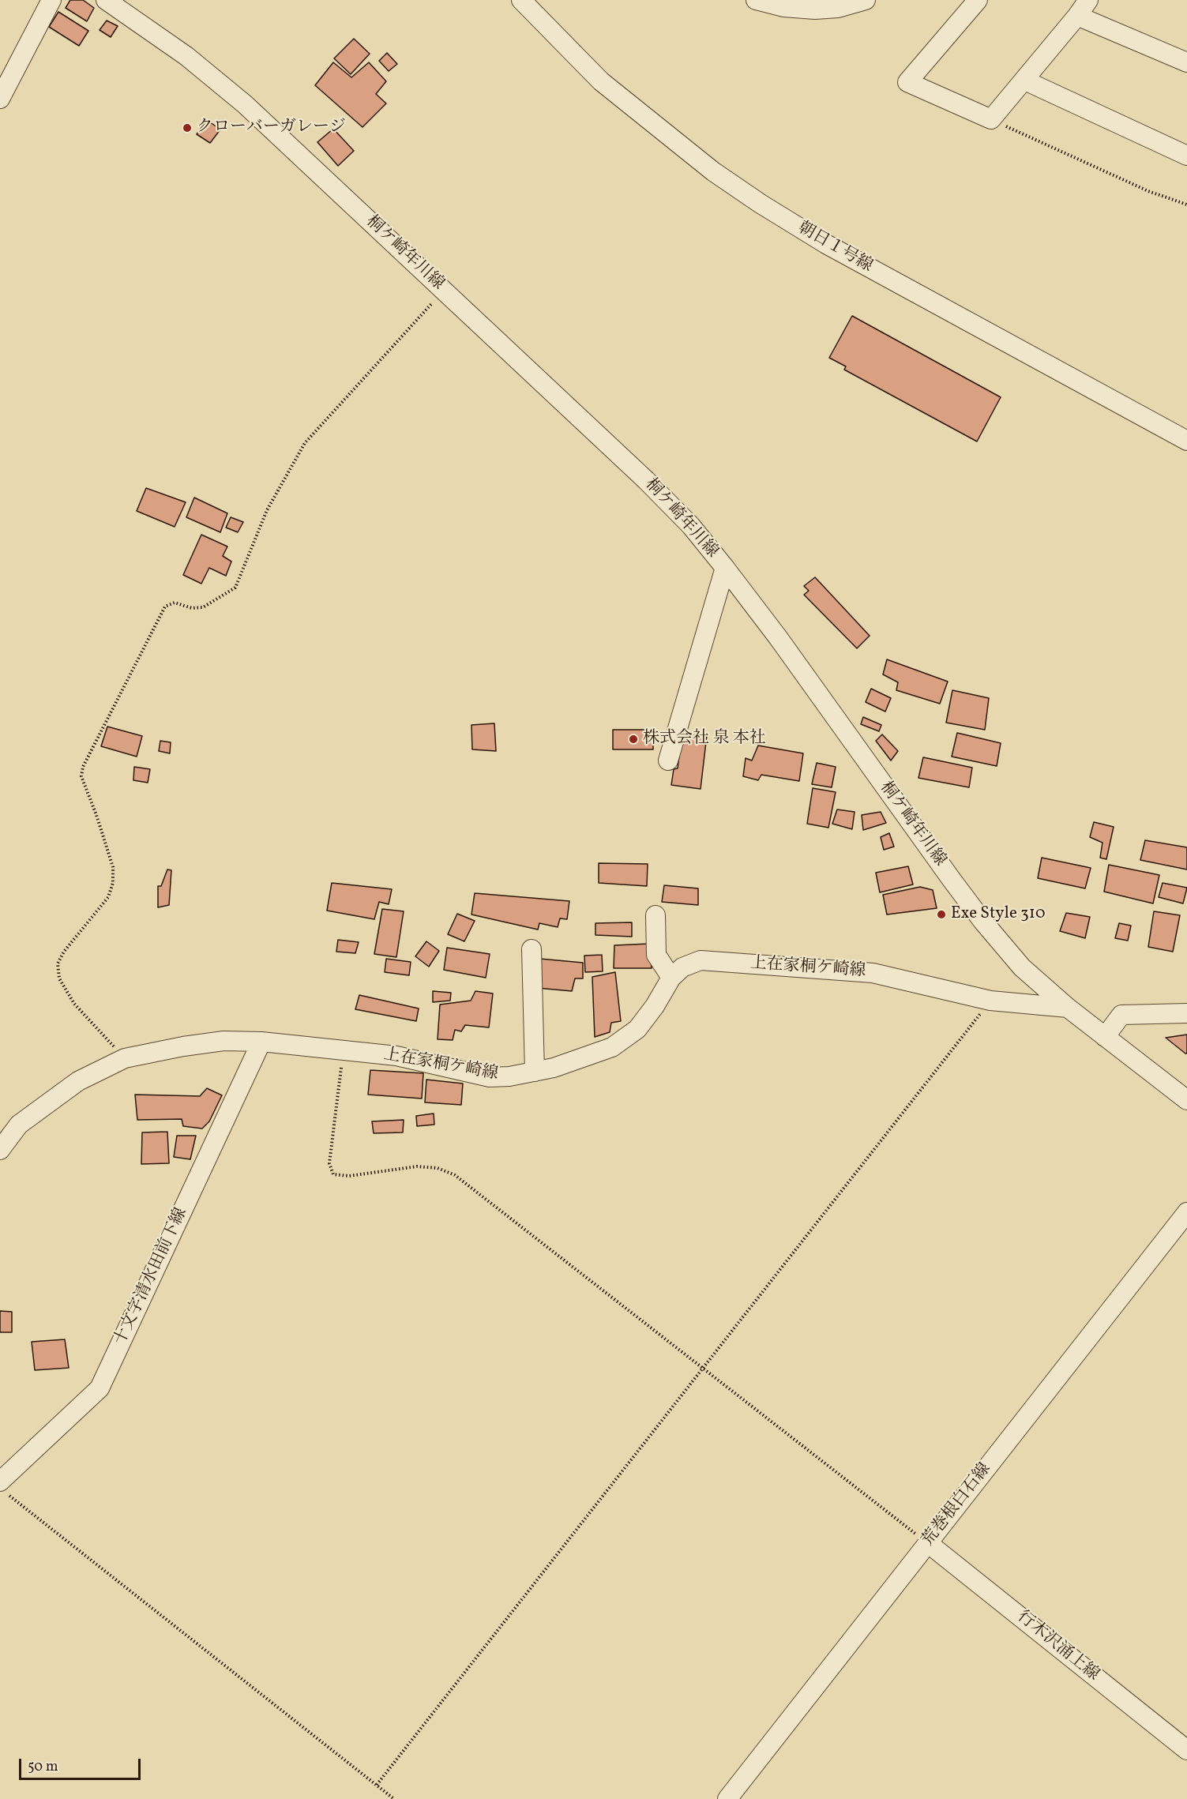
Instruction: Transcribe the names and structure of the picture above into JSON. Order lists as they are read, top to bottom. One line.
{"streets":{"street":["朝日１号線","桐ケ崎年川線","上在家桐ケ崎線","十文字清水田前下線","荒巻根白石線","行木沢涌上線"]},"crossings":[["桐ケ崎年川線","上在家桐ケ崎線"],["上在家桐ケ崎線","十文字清水田前下線"],["荒巻根白石線","行木沢涌上線"]],"places":["クローバーガレージ","株式会社 泉 本社","Exe Style 310"],"scale_bar":"50 m"}
